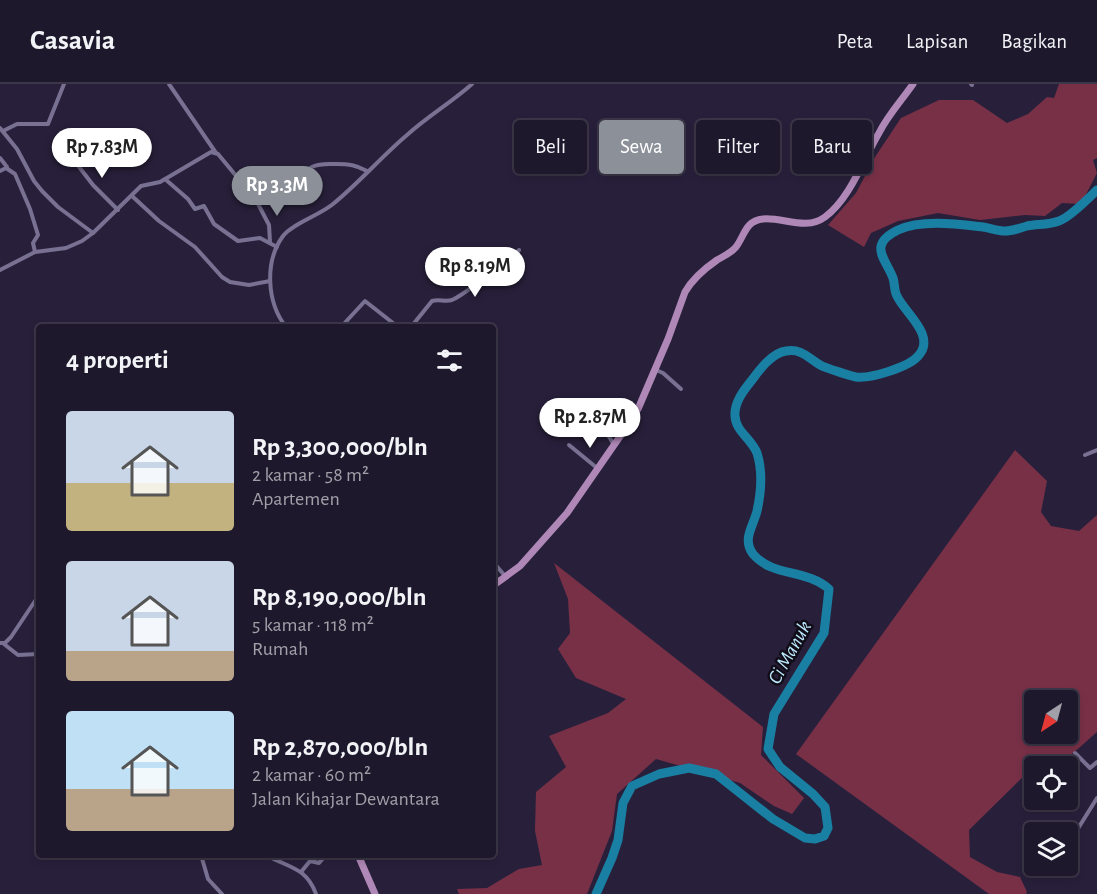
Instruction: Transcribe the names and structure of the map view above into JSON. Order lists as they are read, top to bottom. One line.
{"water":["Ci Manuk"],"north":"bottom left","page":{"header":"Casavia","nav":["Peta","Lapisan","Bagikan"],"chip":["Beli","Sewa","Filter","Baru"],"price":["Rp 7.83M","Rp 3.3M","Rp 8.19M","Rp 2.87M"],"heading":"4 properti","list":[{"name":"Rp 3,300,000/bln","note":"2 kamar · 58 m² · Apartemen"},{"name":"Rp 8,190,000/bln","note":"5 kamar · 118 m² · Rumah"},{"name":"Rp 2,870,000/bln","note":"2 kamar · 60 m² · Jalan Kihajar Dewantara"}]}}
